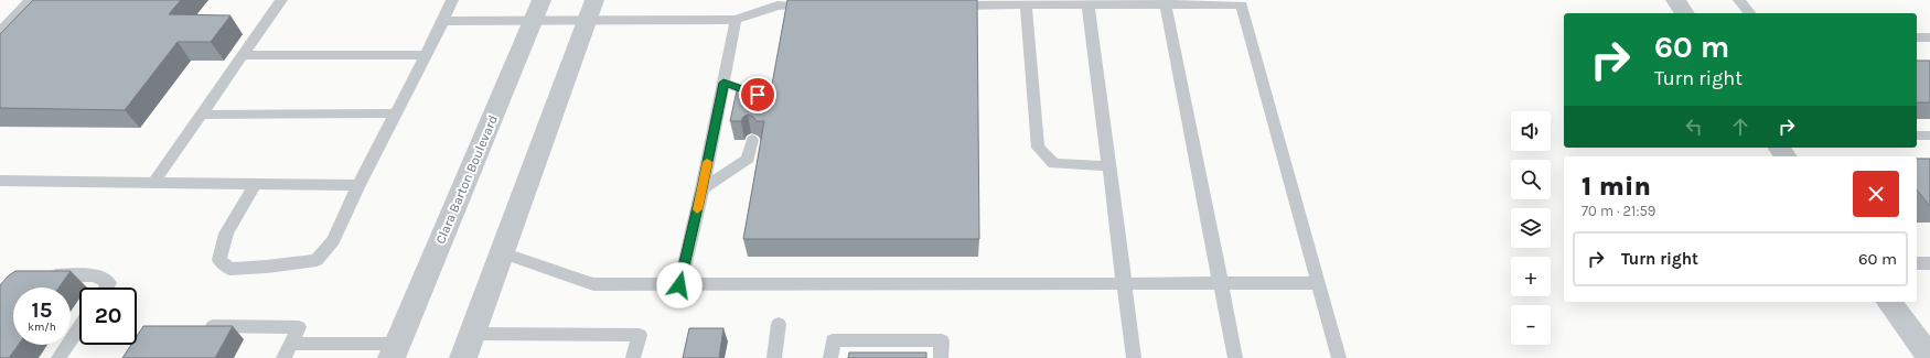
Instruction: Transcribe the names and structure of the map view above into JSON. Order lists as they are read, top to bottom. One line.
{"streets":{"street":["Clara Barton Boulevard"]},"page":{"turn":["60 m","Turn right"],"map_buttons":["+","−"],"heading":["1 min","70 m · 21:59"],"list":[{"name":"Turn right","value":"60 m"}],"speed":"15 km/h","limit":"20"}}
